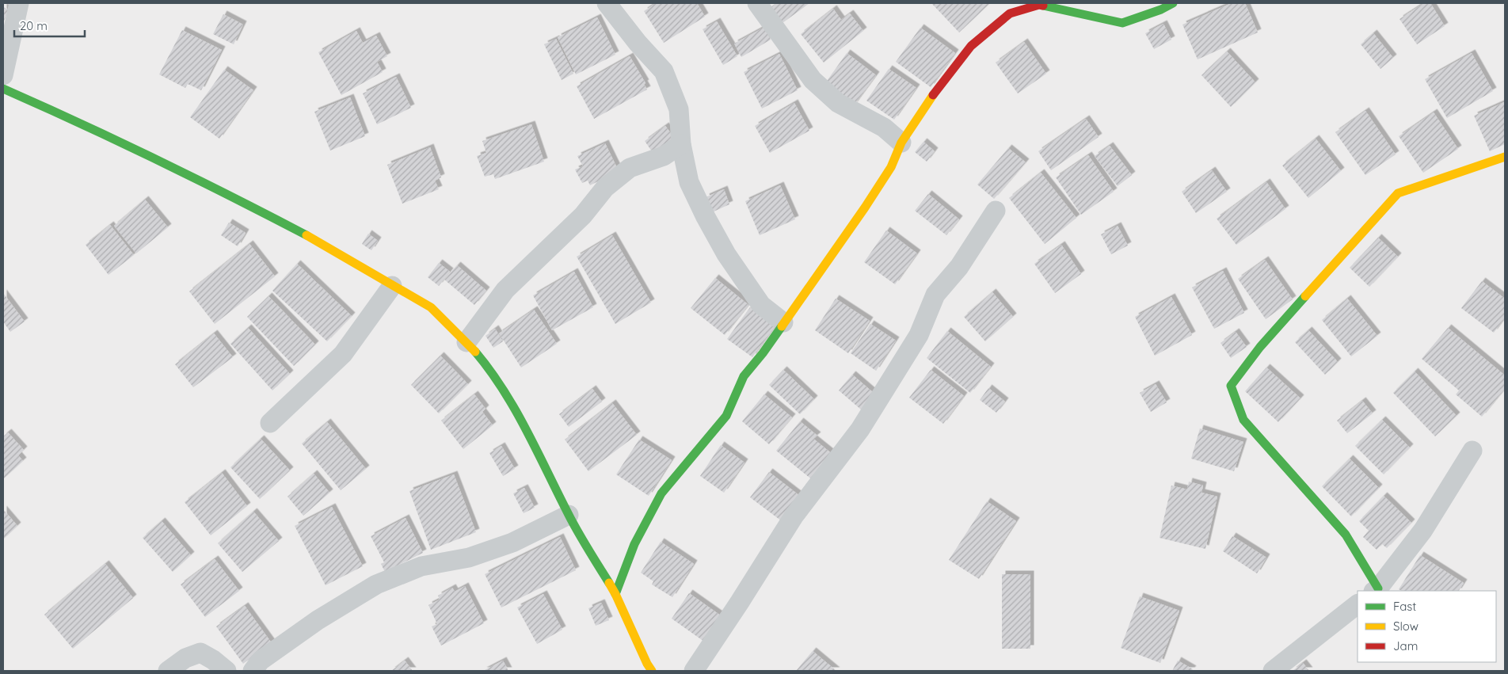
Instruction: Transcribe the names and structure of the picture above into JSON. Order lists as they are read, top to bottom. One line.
{"legend":["Fast","Slow","Jam"],"scale_bar":"20 m"}
